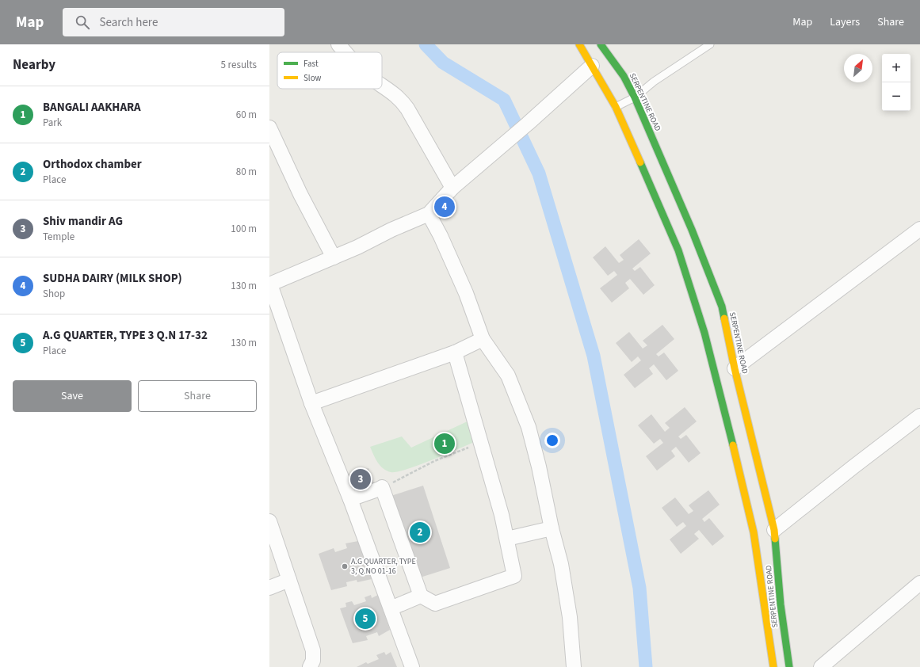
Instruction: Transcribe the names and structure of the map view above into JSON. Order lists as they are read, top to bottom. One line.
{"streets":{"main road":["SERPENTINE ROAD"]},"places":["A.G QUARTER, TYPE 3, Q.NO 01-16"],"legend":["Fast","Slow"],"north":"top right","page":{"header":"Map","search":"Search here","nav":["Map","Layers","Share"],"heading":["Nearby","5 results"],"map_buttons":["+","−"],"list":[{"mark":"1","name":"BANGALI AAKHARA","note":"Park","value":"60 m"},{"mark":"2","name":"Orthodox chamber","note":"Place","value":"80 m"},{"mark":"3","name":"Shiv mandir AG","note":"Temple","value":"100 m"},{"mark":"4","name":"SUDHA DAIRY (MILK SHOP)","note":"Shop","value":"130 m"},{"mark":"5","name":"A.G QUARTER, TYPE 3 Q.N 17-32","note":"Place","value":"130 m"}],"pins":["4","1","3","2","5"],"buttons":["Save","Share"]}}
